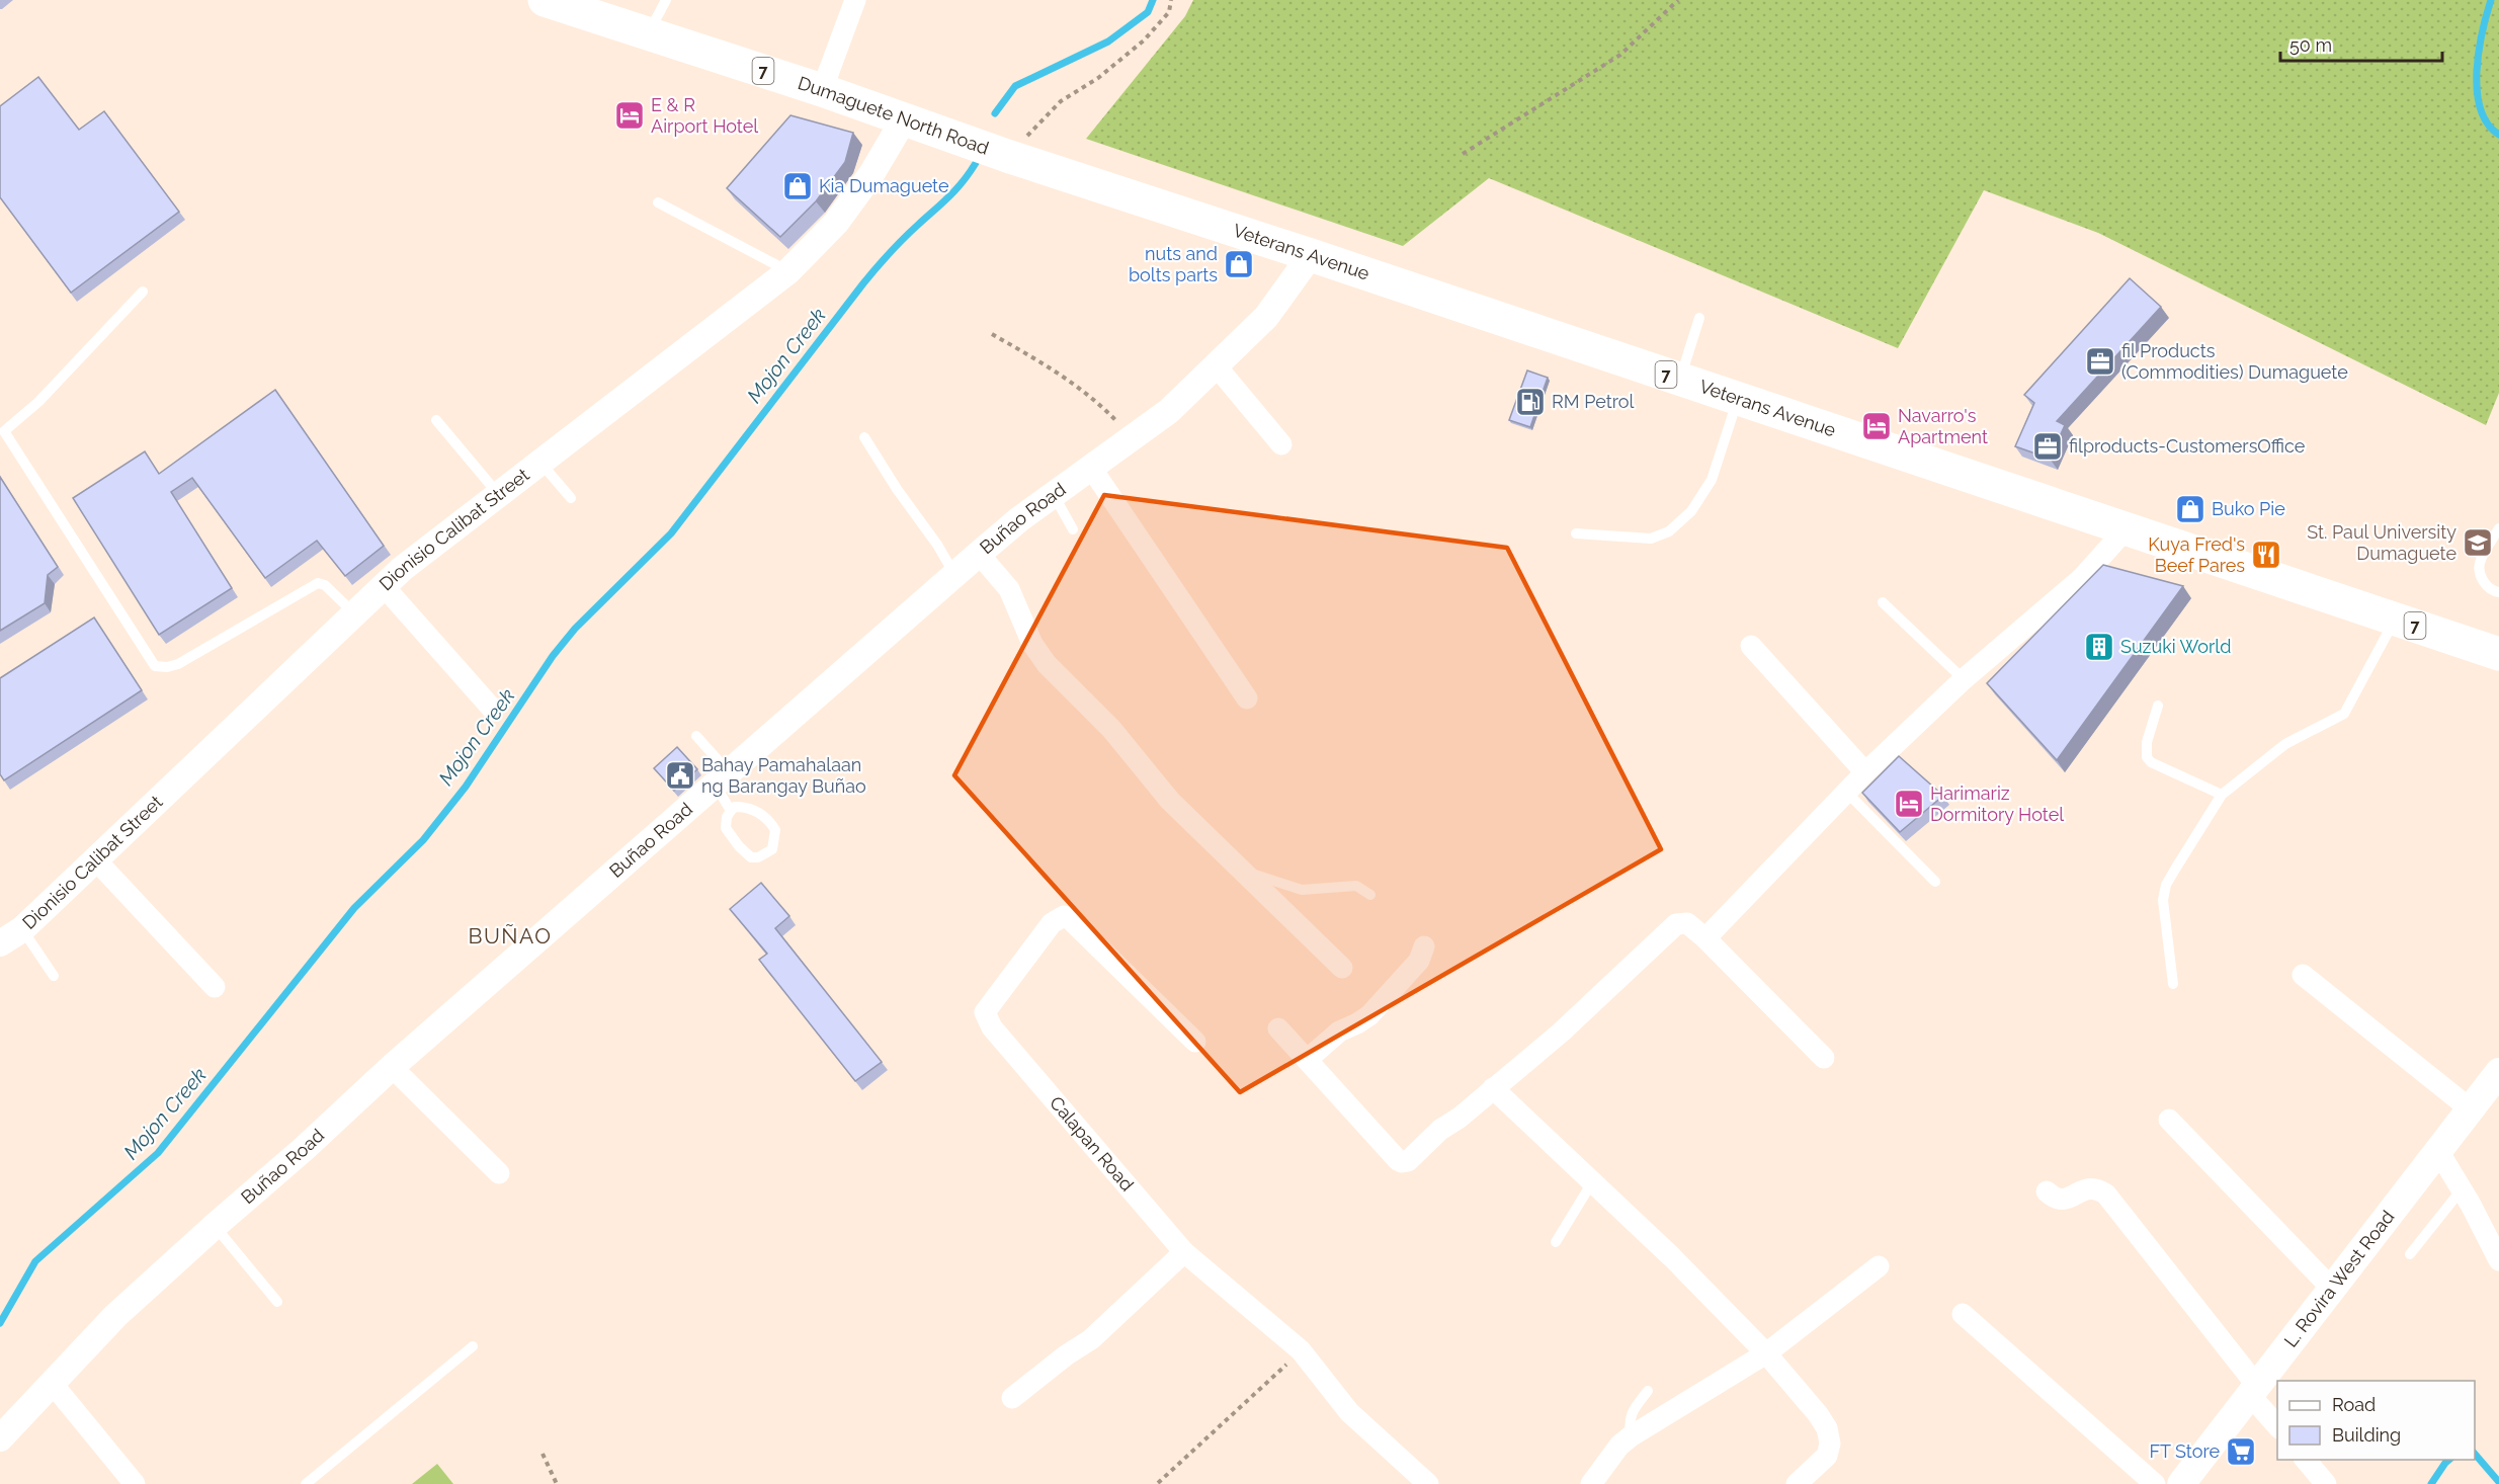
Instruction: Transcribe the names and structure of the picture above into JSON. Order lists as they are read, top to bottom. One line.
{"streets":{"highway":["7","Dumaguete North Road","Veterans Avenue"],"main road":["L. Rovira West Road"],"street":["Buñao Road","Dionisio Calibat Street","Calapan Road"]},"crossings":[["Dumaguete North Road","Veterans Avenue"],["Dumaguete North Road","Dionisio Calibat Street"],["Veterans Avenue","Buñao Road"]],"districts":["BUÑAO"],"water":["Mojon Creek"],"places":{"hotel":["E & R Airport Hotel","Navarro's Apartment","Harimariz Dormitory Hotel"],"shop":["Kia Dumaguete","nuts and bolts parts","Buko Pie"],"office":["fil Products (Commodities) Dumaguete","filproducts-CustomersOffice"],"fuel station":["RM Petrol"],"school or university":["St. Paul University Dumaguete"],"restaurant":["Kuya Fred's Beef Pares"],"building":["Suzuki World"],"public building":["Bahay Pamahalaan ng Barangay Buñao"],"supermarket":["FT Store"]},"legend":["Road","Building"],"scale_bar":"50 m"}
